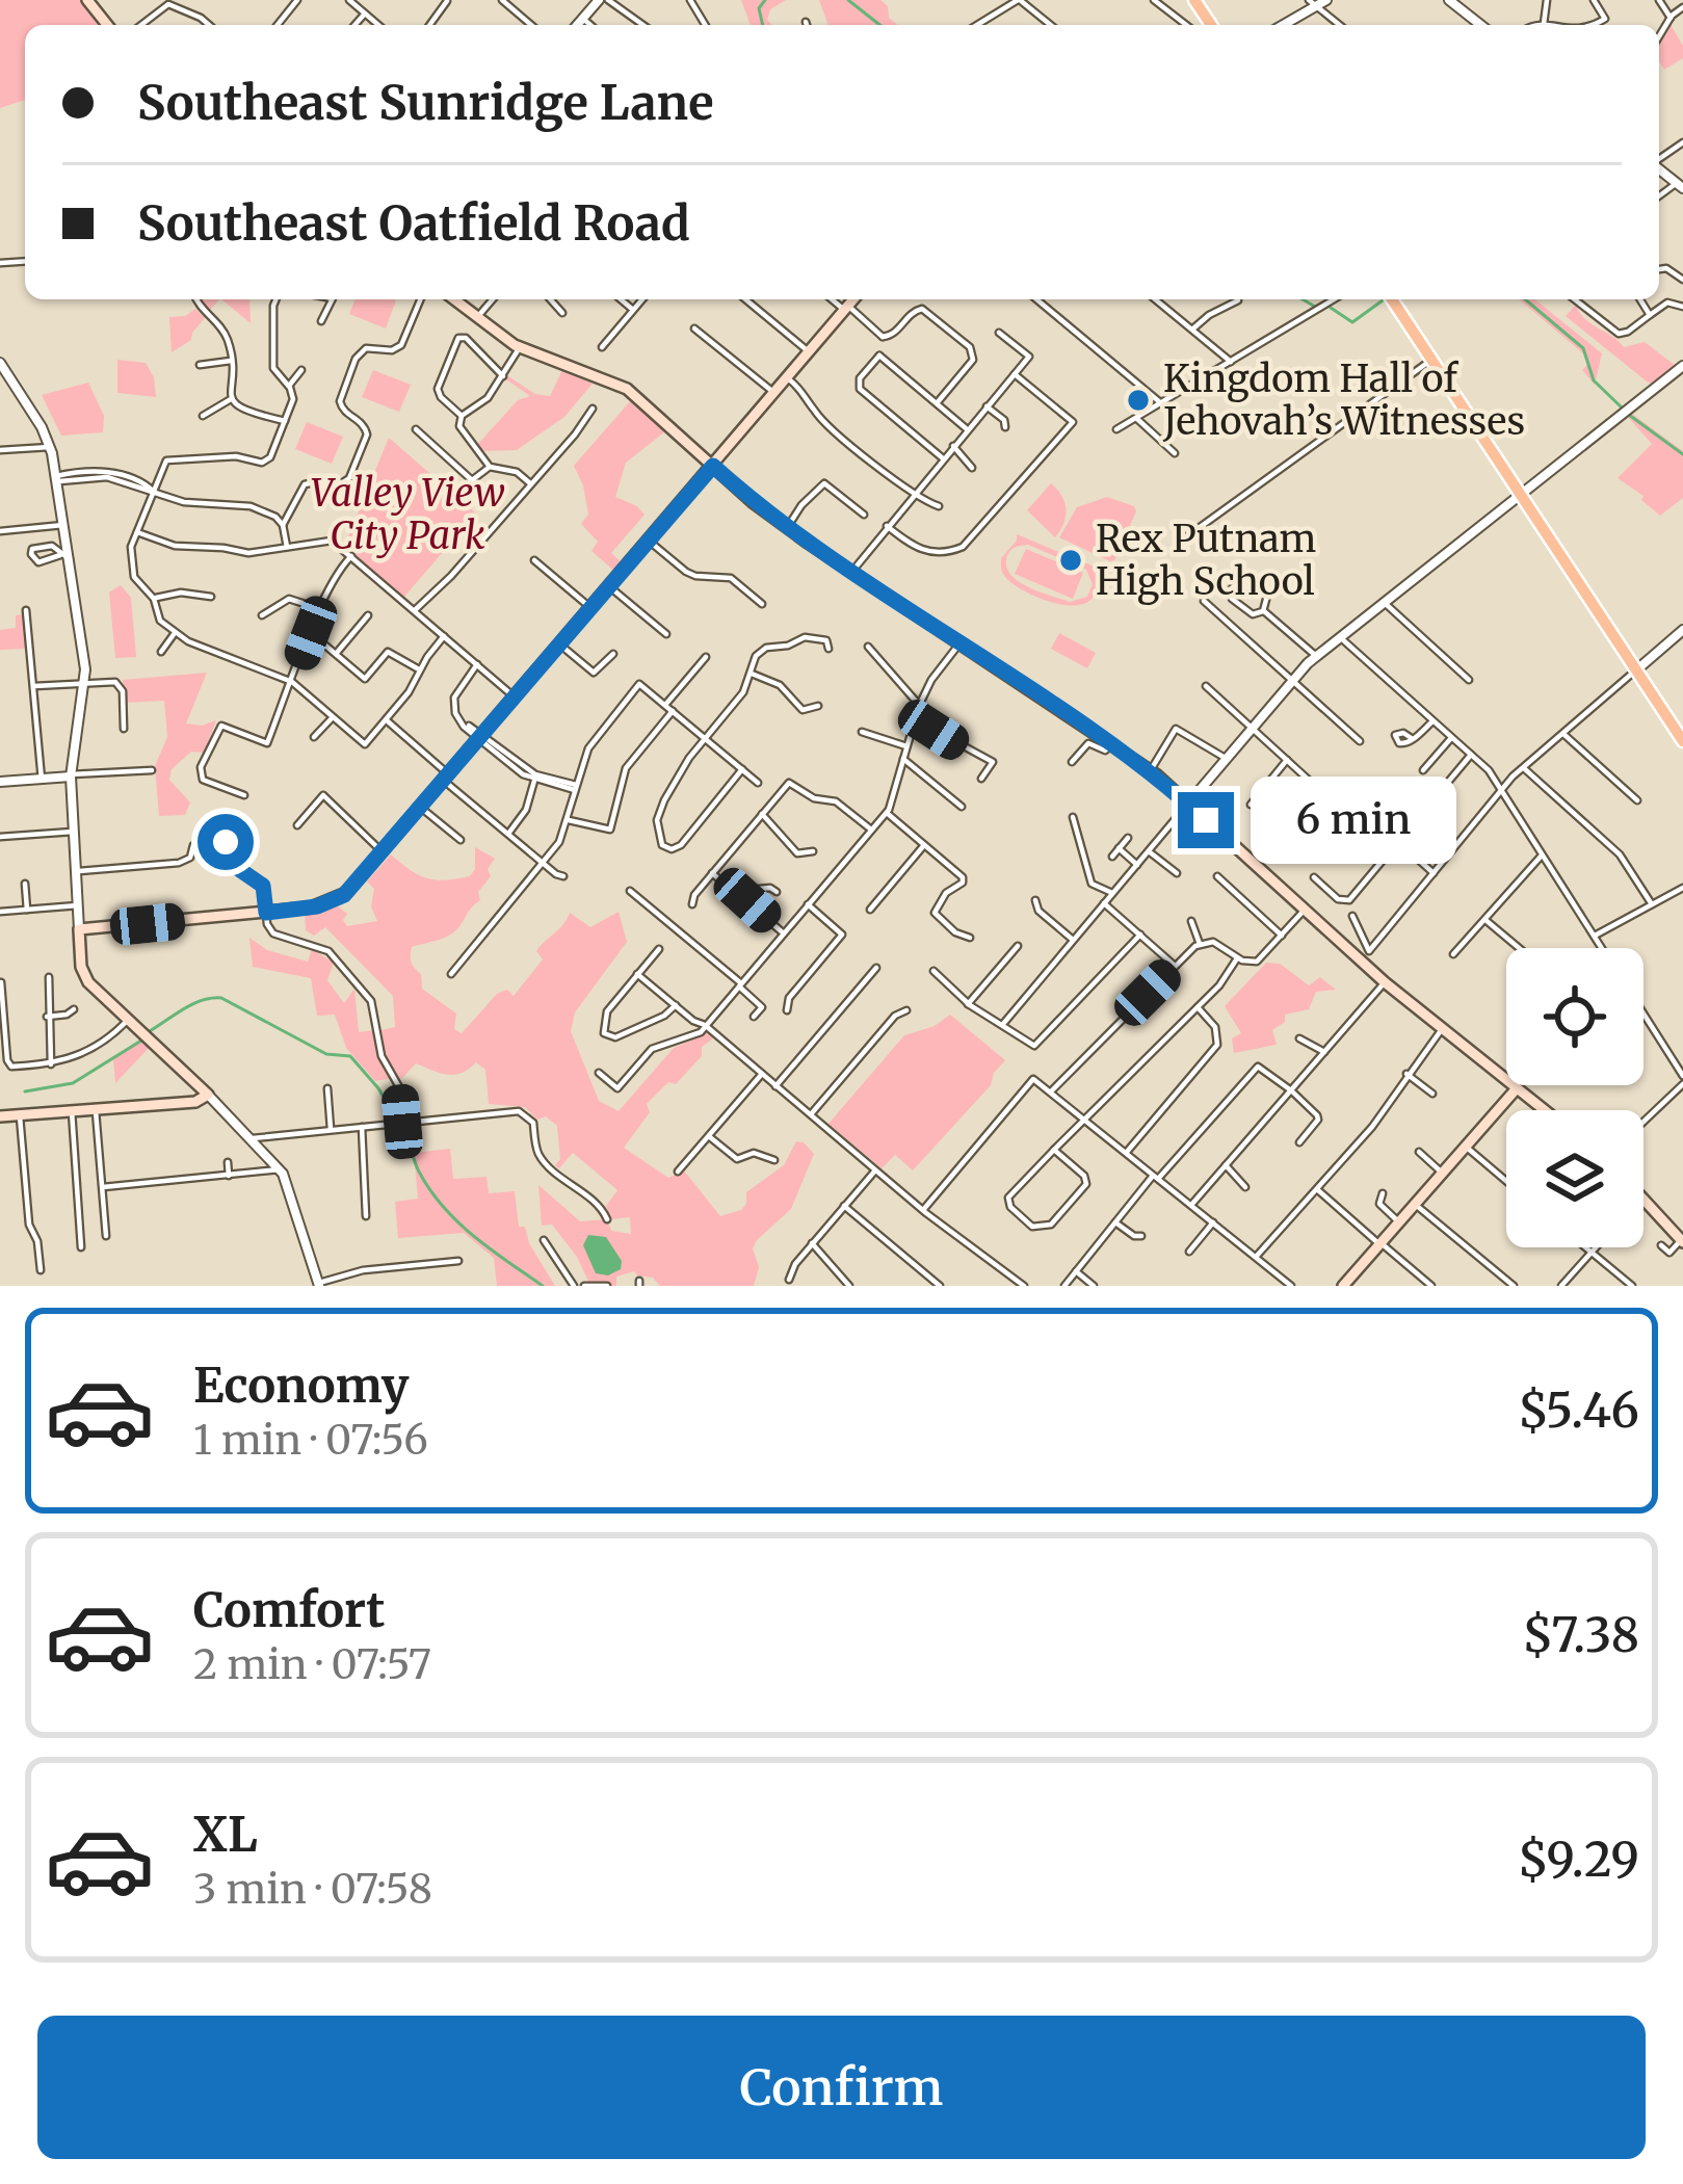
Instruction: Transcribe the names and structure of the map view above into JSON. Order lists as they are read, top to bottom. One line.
{"parks":["Valley View City Park"],"places":["Kingdom Hall of Jehovah’s Witnesses","Rex Putnam High School"],"page":{"banner":["Southeast Sunridge Lane","Southeast Oatfield Road"],"bubble":"6 min","list":[{"name":"Economy","note":"1 min · 07:56","value":"$5.46"},{"name":"Comfort","note":"2 min · 07:57","value":"$7.38"},{"name":"XL","note":"3 min · 07:58","value":"$9.29"}],"buttons":"Confirm"}}
